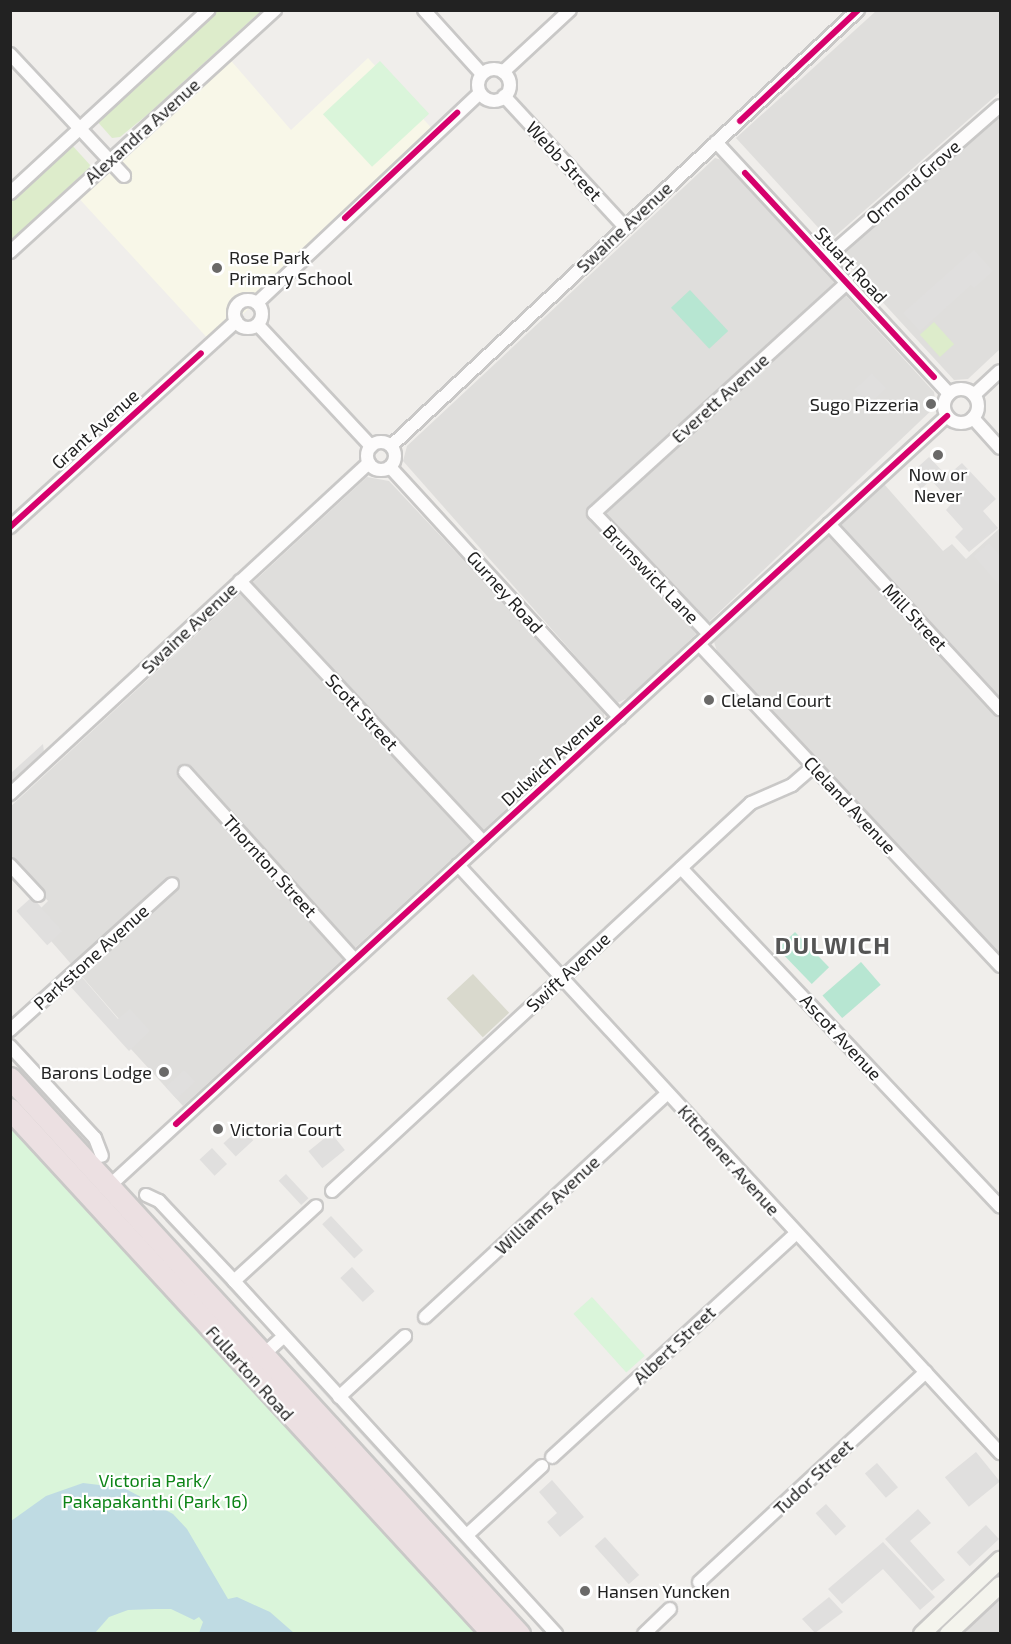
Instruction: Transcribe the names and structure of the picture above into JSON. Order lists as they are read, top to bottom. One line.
{"streets":{"highway":["Fullarton Road"],"street":["Alexandra Avenue","Webb Street","Ormond Grove","Swaine Avenue","Stuart Road","Everett Avenue","Grant Avenue","Brunswick Lane","Gurney Road","Mill Street","Scott Street","Dulwich Avenue","Cleland Avenue","Thornton Street","Parkstone Avenue","Swift Avenue","Ascot Avenue","Kitchener Avenue","Williams Avenue","Albert Street","Tudor Street"]},"crossings":[["Webb Street","Swaine Avenue"],["Ormond Grove","Stuart Road"],["Swaine Avenue","Stuart Road"],["Swaine Avenue","Gurney Road"],["Swaine Avenue","Scott Street"],["Stuart Road","Everett Avenue"],["Stuart Road","Dulwich Avenue"],["Everett Avenue","Brunswick Lane"],["Brunswick Lane","Dulwich Avenue"],["Gurney Road","Dulwich Avenue"],["Mill Street","Dulwich Avenue"],["Scott Street","Dulwich Avenue"],["Dulwich Avenue","Cleland Avenue"],["Dulwich Avenue","Thornton Street"],["Dulwich Avenue","Kitchener Avenue"],["Dulwich Avenue","Fullarton Road"],["Cleland Avenue","Swift Avenue"],["Swift Avenue","Ascot Avenue"],["Swift Avenue","Kitchener Avenue"],["Kitchener Avenue","Williams Avenue"],["Kitchener Avenue","Albert Street"],["Kitchener Avenue","Tudor Street"]],"districts":["DULWICH"],"parks":["Victoria Park/ Pakapakanthi (Park 16)"],"places":["Rose Park Primary School","Sugo Pizzeria","Now or Never","Cleland Court","Barons Lodge","Victoria Court","Hansen Yuncken"]}
